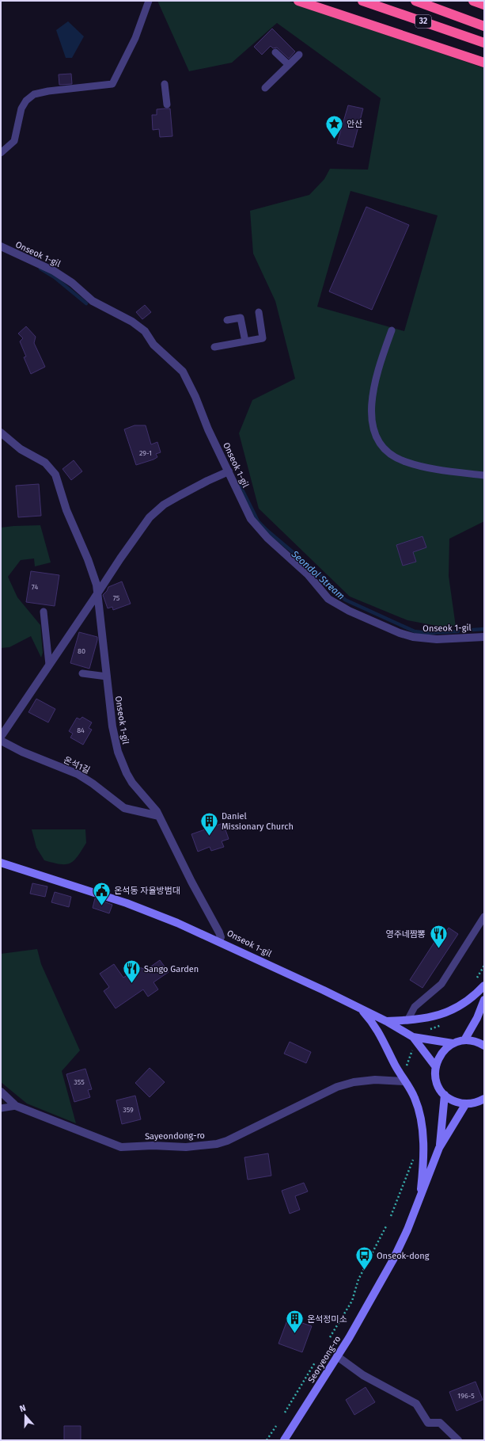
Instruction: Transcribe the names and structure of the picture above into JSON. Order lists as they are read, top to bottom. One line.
{"streets":{"highway":["32"],"street":["Onseok 1-gil","온석1길","Sayeondong-ro","Seoryeong-ro"]},"crossings":[["Onseok 1-gil","온석1길"]],"water":["Seondol Stream"],"places":{"place":["안산"],"building":["Daniel Missionary Church","온석정미소"],"public building":["온석동 자율방범대"],"restaurant":["영주네짬뽕","Sango Garden"],"bus stop":["Onseok-dong"]},"house_numbers":["29-1","74","75","80","84","355","359","196-5"],"north":"top"}
